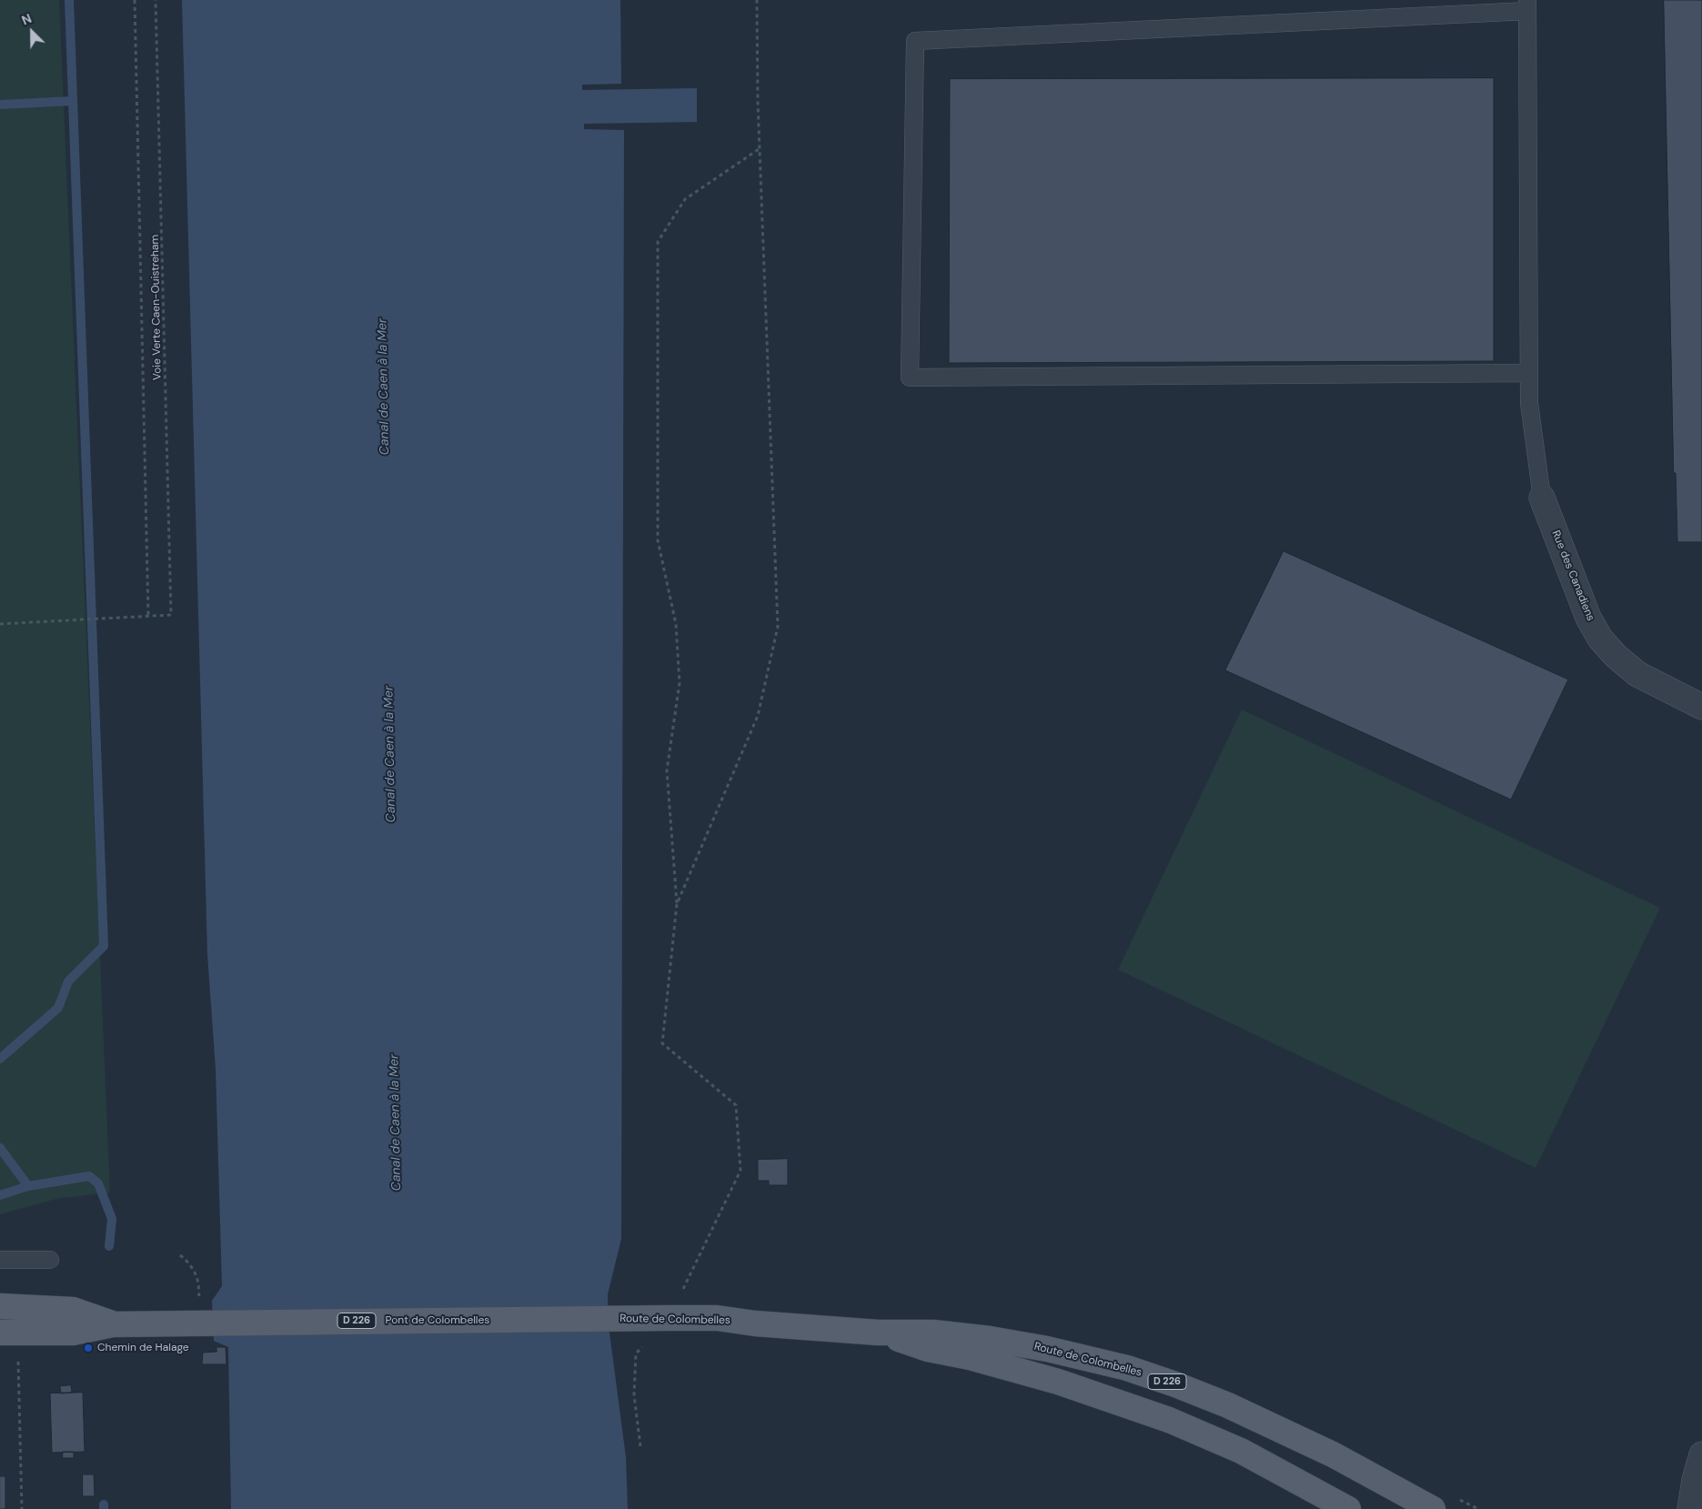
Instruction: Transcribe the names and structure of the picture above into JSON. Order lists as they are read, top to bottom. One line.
{"streets":{"main road":["Route de Colombelles","D 226","Pont de Colombelles"],"street":["Rue des Canadiens"],"path":["Voie Verte Caen-Ouistreham"]},"crossings":[["Route de Colombelles","Pont de Colombelles"],["D 226","Pont de Colombelles"]],"water":["Canal de Caen à la Mer"],"places":["Chemin de Halage"],"north":"top left"}
